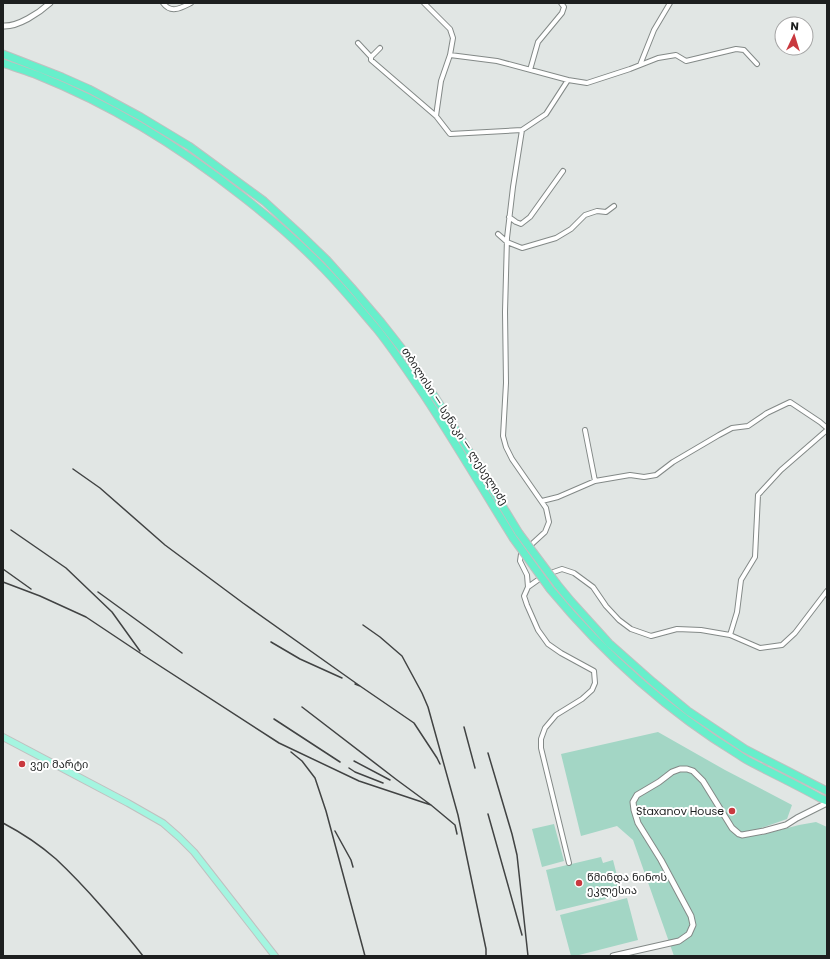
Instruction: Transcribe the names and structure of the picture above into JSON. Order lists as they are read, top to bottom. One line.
{"streets":{"highway":["თბილისი — სენაკი — ლესელიძე"]},"places":["ვეი მარტი","Staxanov House","წმინდა ნინოს ეკლესია"],"north":"top"}
